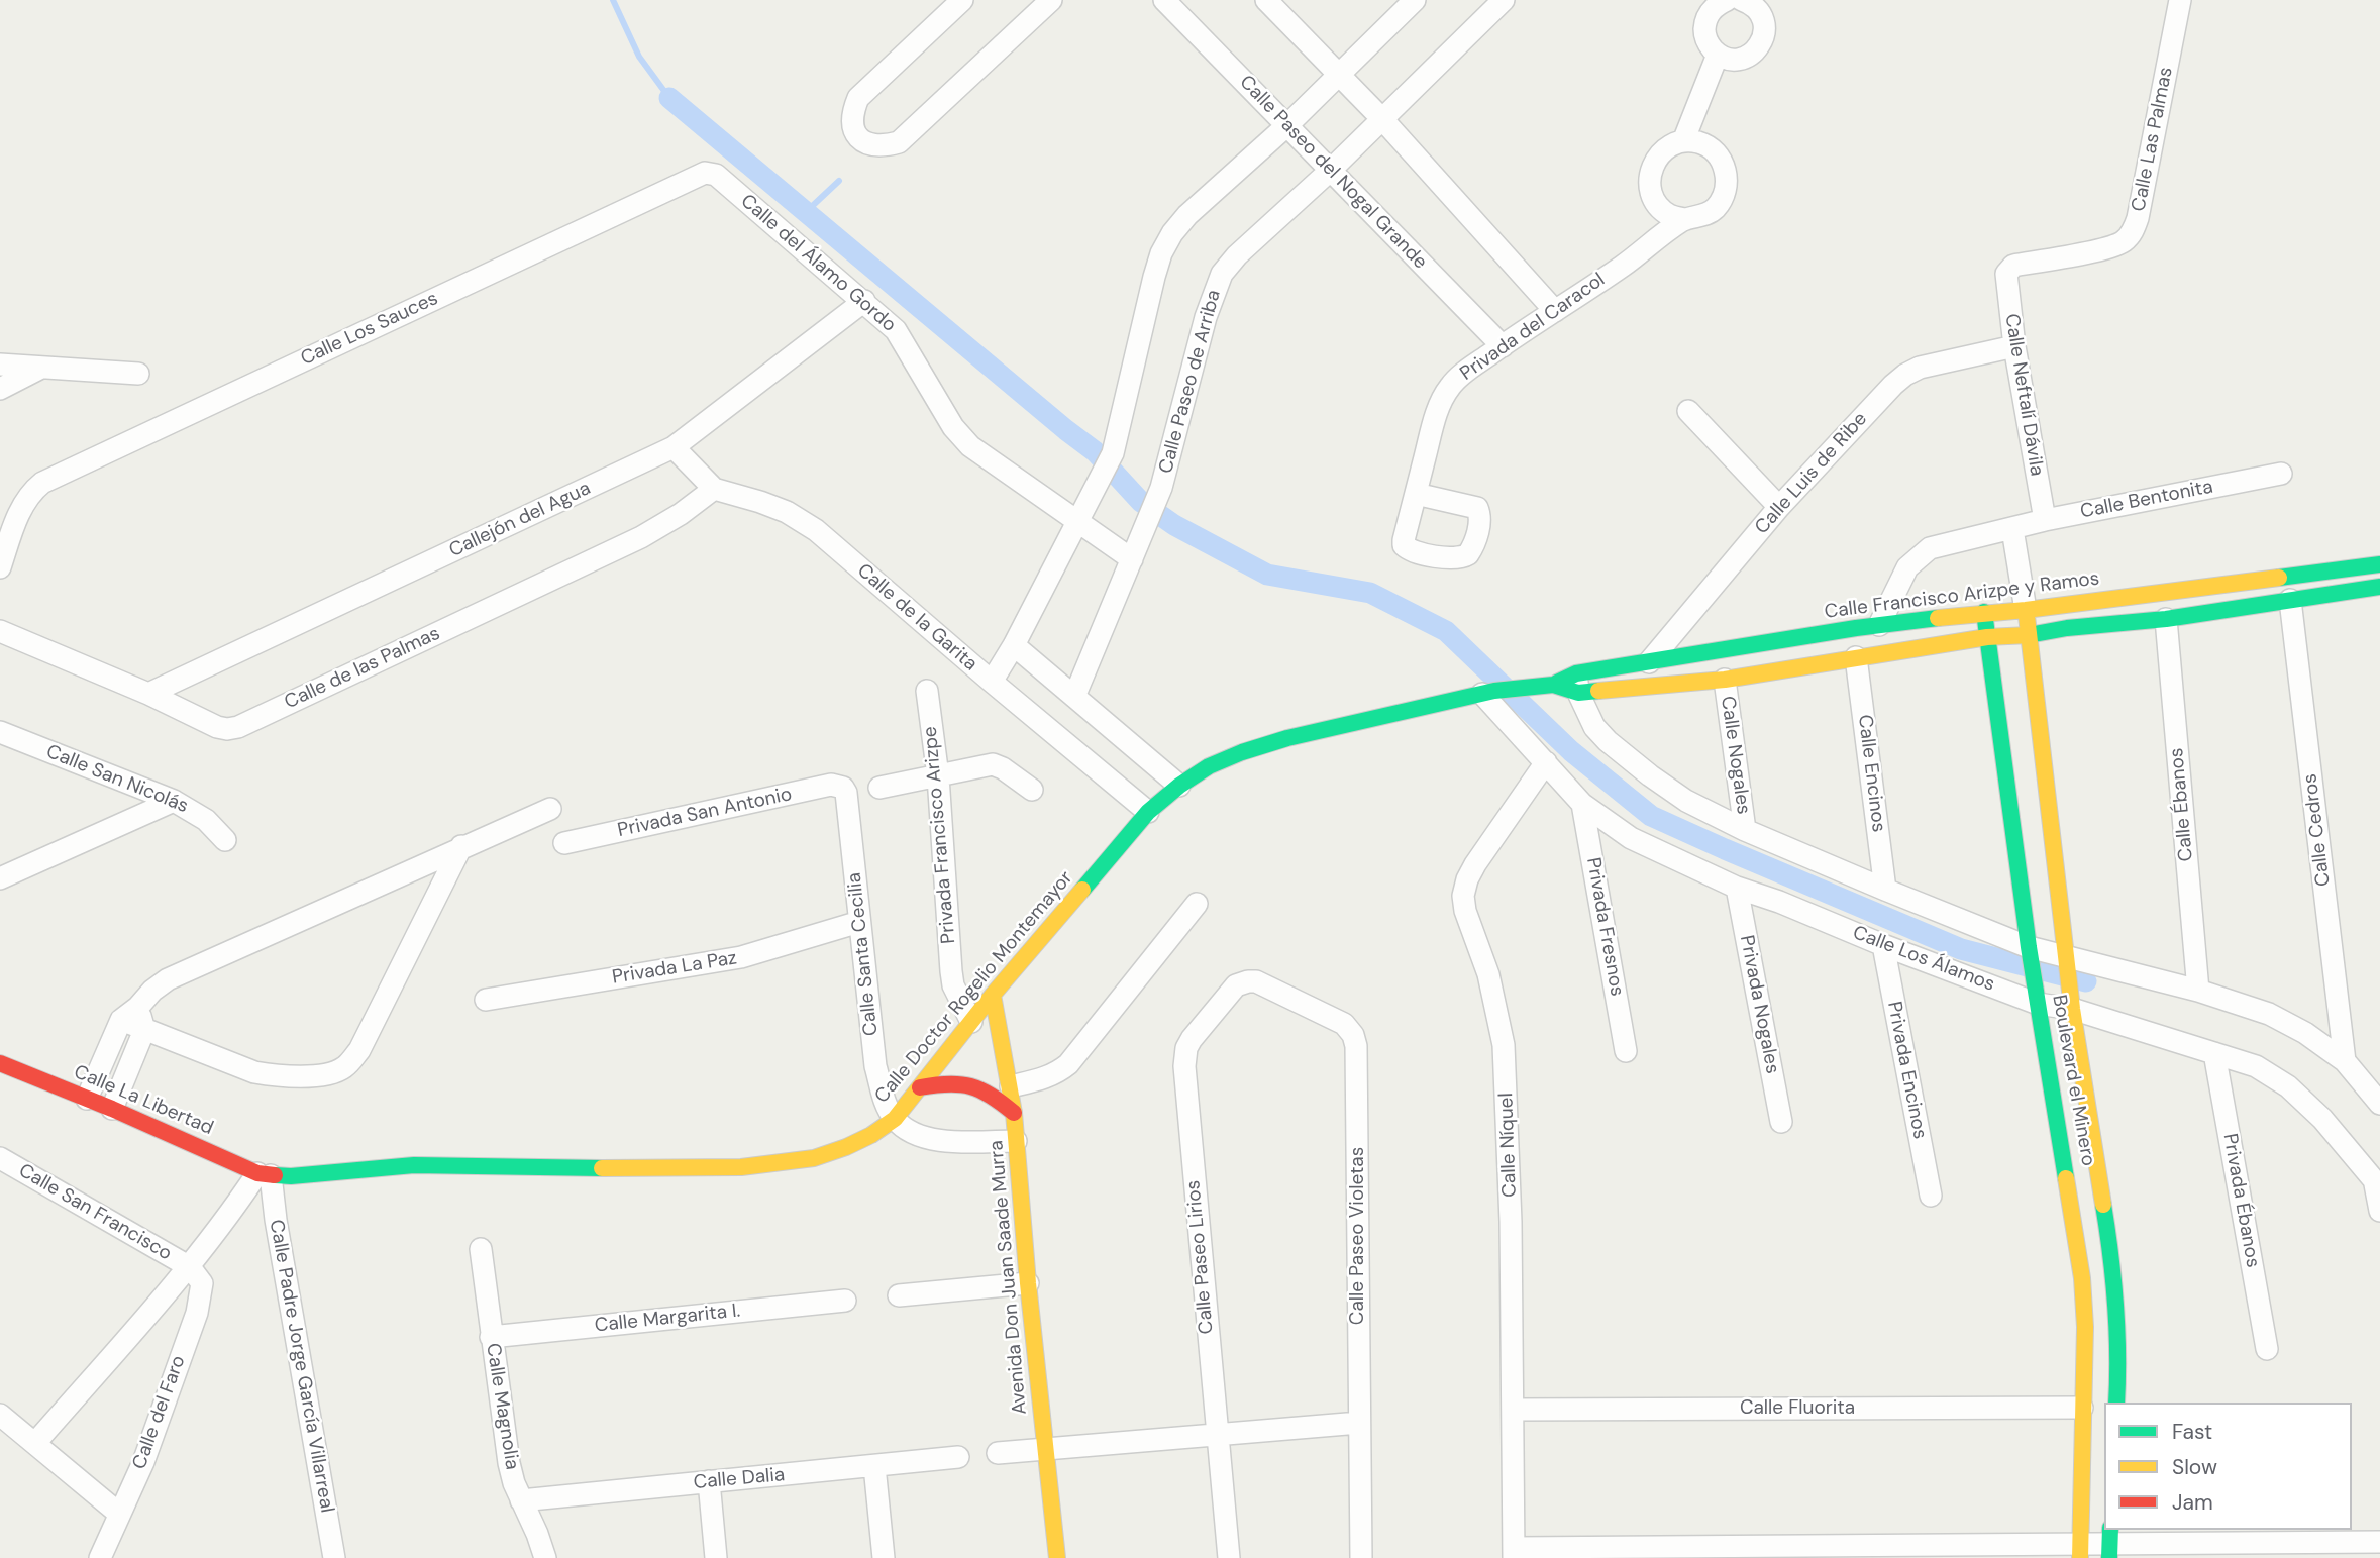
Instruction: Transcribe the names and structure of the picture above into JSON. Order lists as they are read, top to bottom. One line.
{"streets":{"street":["Calle Las Palmas","Calle Paseo del Nogal Grande","Calle del Álamo Gordo","Privada del Caracol","Calle Los Sauces","Calle Paseo de Arriba","Calle Neftalí Dávila","Calle Luis de Ribe","Calle Bentonita","Callejón del Agua","Calle Francisco Arizpe y Ramos","Calle de la Garita","Calle de las Palmas","Calle Nogales","Calle Encinos","Calle San Nicolás","Calle Ébanos","Privada San Antonio","Calle Cedros","Privada Francisco Arizpe","Privada Fresnos","Calle Santa Cecilia","Calle Los Álamos","Privada La Paz","Calle Doctor Rogelio Montemayor","Privada Nogales","Privada Encinos","Boulevard el Minero","Calle La Libertad","Calle Níquel","Privada Ébanos","Calle San Francisco","Calle Paseo Violetas","Calle Paseo Lirios","Avenida Don Juan Saade Murra","Calle Margarita I.","Calle Padre Jorge García Villarreal","Calle Magnolia","Calle Fluorita","Calle del Faro","Calle Dalia"]},"crossings":[["Calle Las Palmas","Calle Neftalí Dávila"],["Calle Paseo del Nogal Grande","Privada del Caracol"],["Calle Paseo del Nogal Grande","Calle Paseo de Arriba"],["Calle del Álamo Gordo","Calle Los Sauces"],["Calle del Álamo Gordo","Calle Paseo de Arriba"],["Calle del Álamo Gordo","Callejón del Agua"],["Calle Neftalí Dávila","Calle Luis de Ribe"],["Calle Neftalí Dávila","Calle Bentonita"],["Calle Luis de Ribe","Calle Francisco Arizpe y Ramos"],["Calle Bentonita","Calle Francisco Arizpe y Ramos"],["Callejón del Agua","Calle de la Garita"],["Callejón del Agua","Calle de las Palmas"],["Calle Francisco Arizpe y Ramos","Calle Nogales"],["Calle Francisco Arizpe y Ramos","Calle Encinos"],["Calle Francisco Arizpe y Ramos","Calle Ébanos"],["Calle Francisco Arizpe y Ramos","Calle Cedros"],["Calle Francisco Arizpe y Ramos","Calle Los Álamos"],["Calle Francisco Arizpe y Ramos","Calle Doctor Rogelio Montemayor"],["Calle Francisco Arizpe y Ramos","Boulevard el Minero"],["Calle de la Garita","Calle de las Palmas"],["Calle de la Garita","Calle Doctor Rogelio Montemayor"],["Privada San Antonio","Calle Santa Cecilia"],["Privada Francisco Arizpe","Calle Doctor Rogelio Montemayor"],["Privada Fresnos","Calle Los Álamos"],["Calle Santa Cecilia","Privada La Paz"],["Calle Santa Cecilia","Calle Doctor Rogelio Montemayor"],["Calle Los Álamos","Calle Doctor Rogelio Montemayor"],["Calle Los Álamos","Privada Nogales"],["Calle Los Álamos","Privada Encinos"],["Calle Los Álamos","Boulevard el Minero"],["Calle Los Álamos","Calle Níquel"],["Calle Los Álamos","Privada Ébanos"],["Calle Doctor Rogelio Montemayor","Calle La Libertad"],["Calle Doctor Rogelio Montemayor","Avenida Don Juan Saade Murra"],["Calle Doctor Rogelio Montemayor","Calle Padre Jorge García Villarreal"],["Boulevard el Minero","Calle Fluorita"],["Calle La Libertad","Calle Padre Jorge García Villarreal"],["Calle Níquel","Calle Fluorita"],["Calle San Francisco","Calle del Faro"],["Calle Paseo Violetas","Calle Paseo Lirios"],["Calle Margarita I.","Calle Magnolia"],["Calle Magnolia","Calle Dalia"]],"legend":["Fast","Slow","Jam"]}
